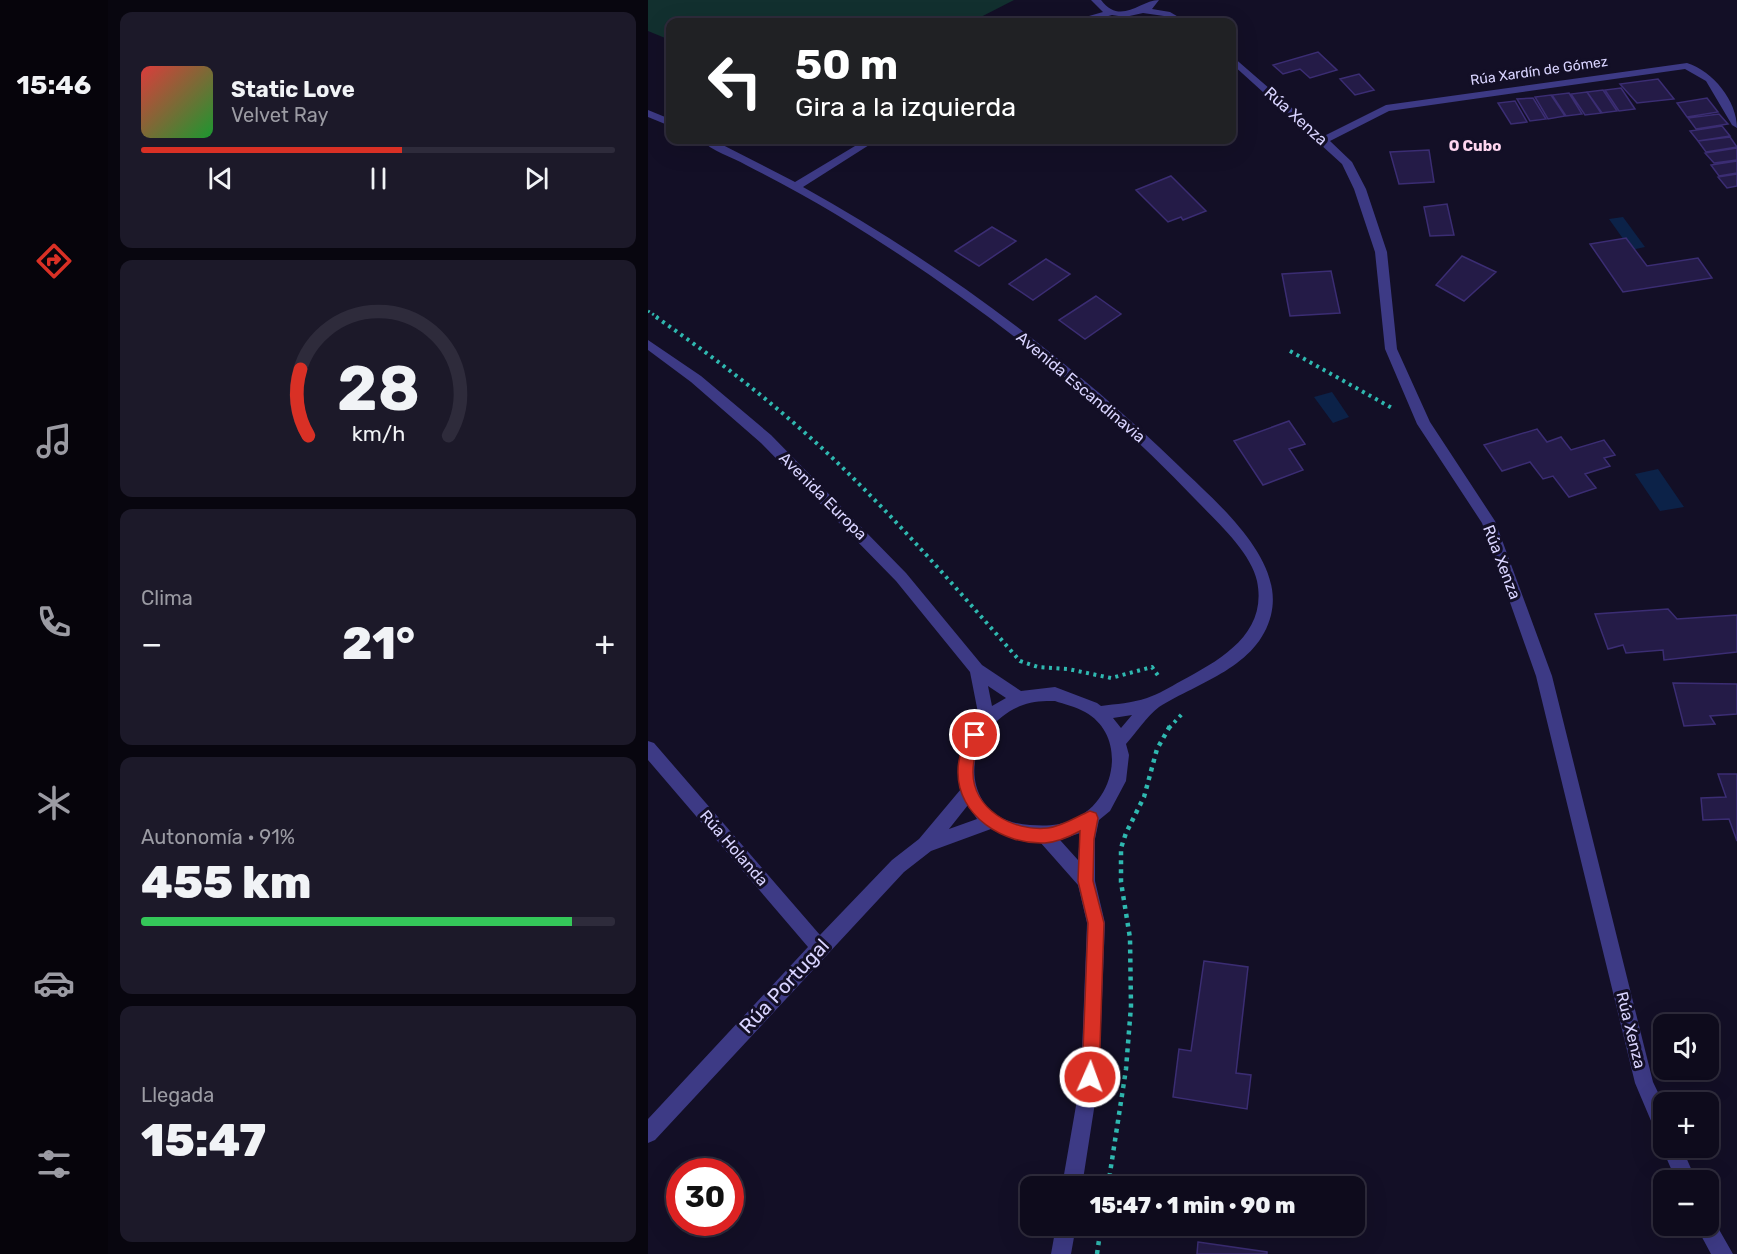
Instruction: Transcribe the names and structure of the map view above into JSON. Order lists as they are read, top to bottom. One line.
{"streets":{"street":["Rúa Xardín de Gómez","Rúa Xenza","Avenida Escandinavia","Avenida Europa","Rúa Holanda","Rúa Portugal"]},"crossings":[["Rúa Xardín de Gómez","Rúa Xenza"],["Avenida Escandinavia","Avenida Europa"],["Avenida Escandinavia","Rúa Portugal"],["Avenida Europa","Rúa Portugal"],["Rúa Holanda","Rúa Portugal"]],"districts":["O Cubo"],"page":{"tabs":"15:46","turn":["50 m","Gira a la izquierda"],"song":["Static Love","Velvet Ray"],"tile":["Clima",["Autonomía · 91%","455 km"],["Llegada","15:47"]],"heat":["−","21°","+"],"map_buttons":["+","−"],"limit":"30","trip":"15:47 · 1 min · 90 m","gauge":["28","km/h"]}}
